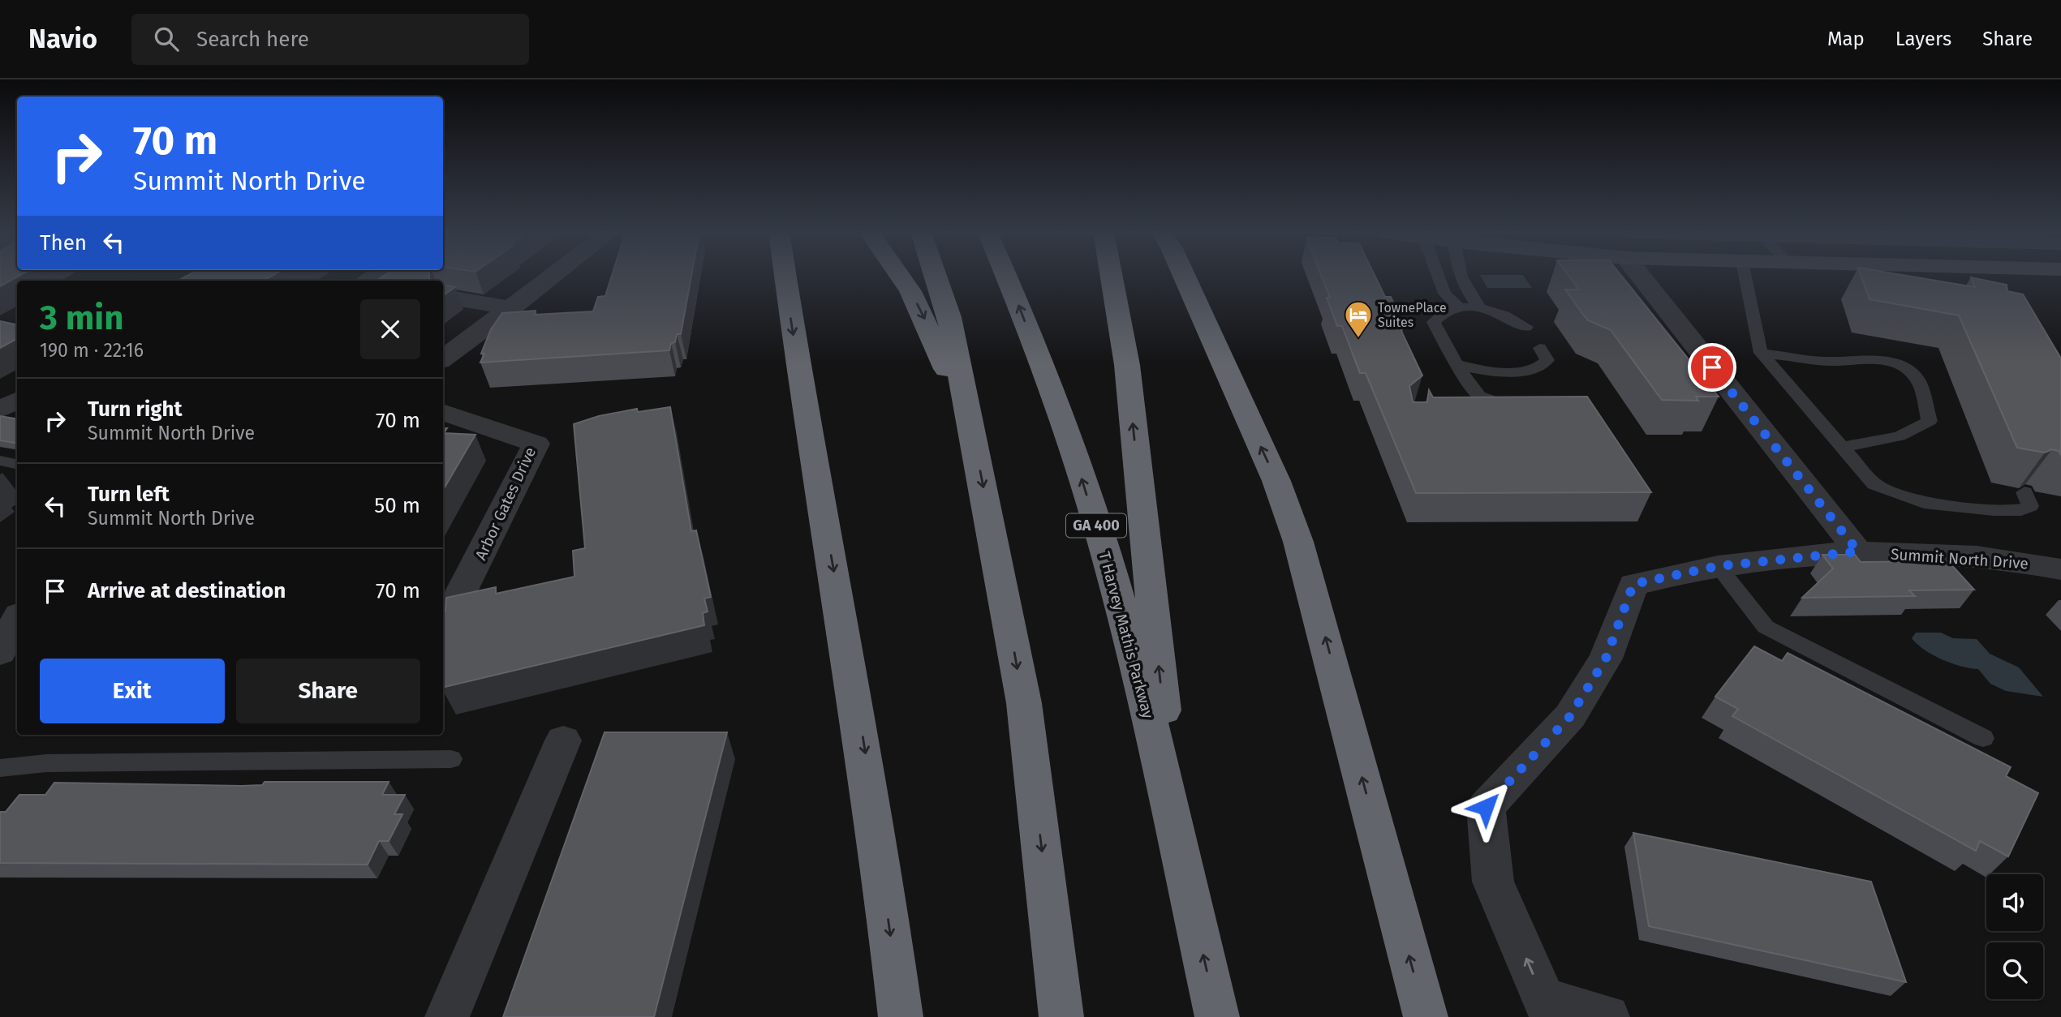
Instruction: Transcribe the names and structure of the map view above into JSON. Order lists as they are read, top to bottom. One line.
{"streets":{"highway":["GA 400","T Harvey Mathis Parkway"],"street":["Arbor Gates Drive","Summit North Drive"]},"one_way":["Summit North Drive"],"places":{"hotel":["TownePlace Suites"]},"page":{"header":"Navio","search":"Search here","nav":["Map","Layers","Share"],"turn":["70 m","Summit North Drive"],"then":"Then","heading":["3 min","190 m · 22:16"],"list":[{"name":"Turn right","note":"Summit North Drive","value":"70 m"},{"name":"Turn left","note":"Summit North Drive","value":"50 m"},{"name":"Arrive at destination","value":"70 m"}],"buttons":["Exit","Share"]}}
